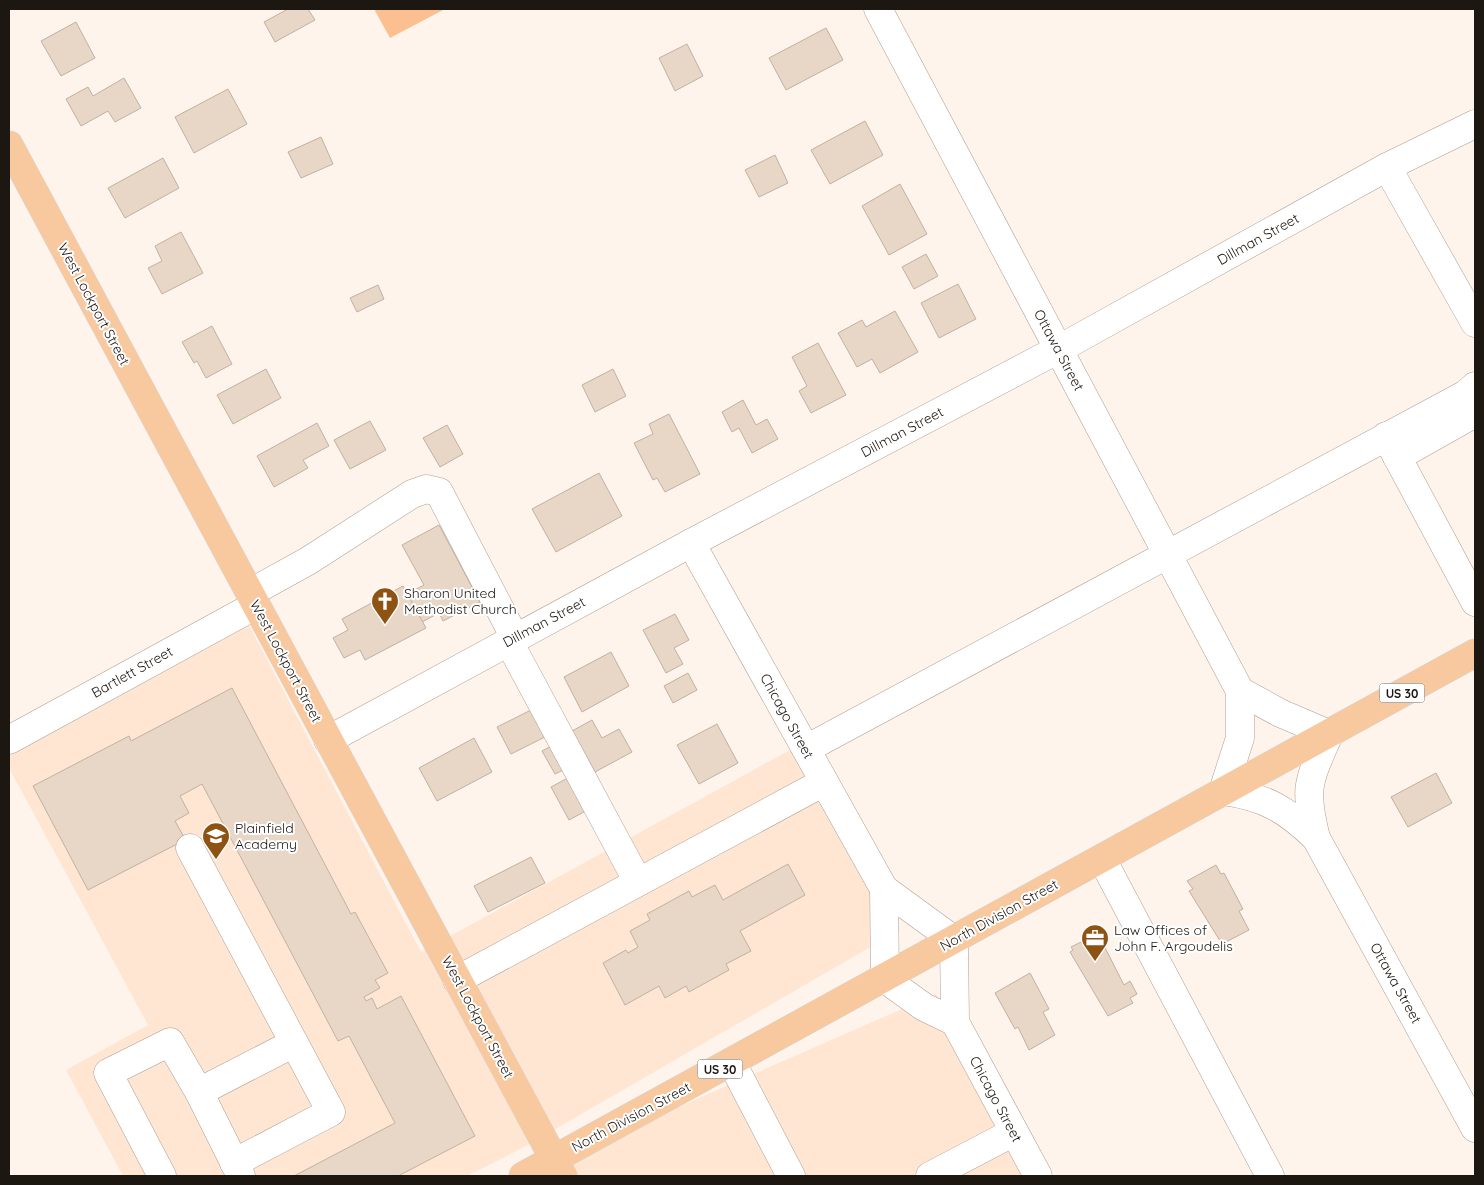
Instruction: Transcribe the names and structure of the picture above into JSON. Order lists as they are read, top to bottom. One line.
{"streets":{"main road":["West Lockport Street","US 30","North Division Street"],"street":["Dillman Street","Ottawa Street","Bartlett Street","Chicago Street"]},"crossings":[["Dillman Street","West Lockport Street"],["Dillman Street","Ottawa Street"],["Dillman Street","Bartlett Street"],["Dillman Street","Chicago Street"],["West Lockport Street","Bartlett Street"],["West Lockport Street","North Division Street"],["Ottawa Street","North Division Street"],["Chicago Street","North Division Street"]],"places":{"church":["Sharon United Methodist Church"],"school or university":["Plainfield Academy"],"office":["Law Offices of John F. Argoudelis"]}}
